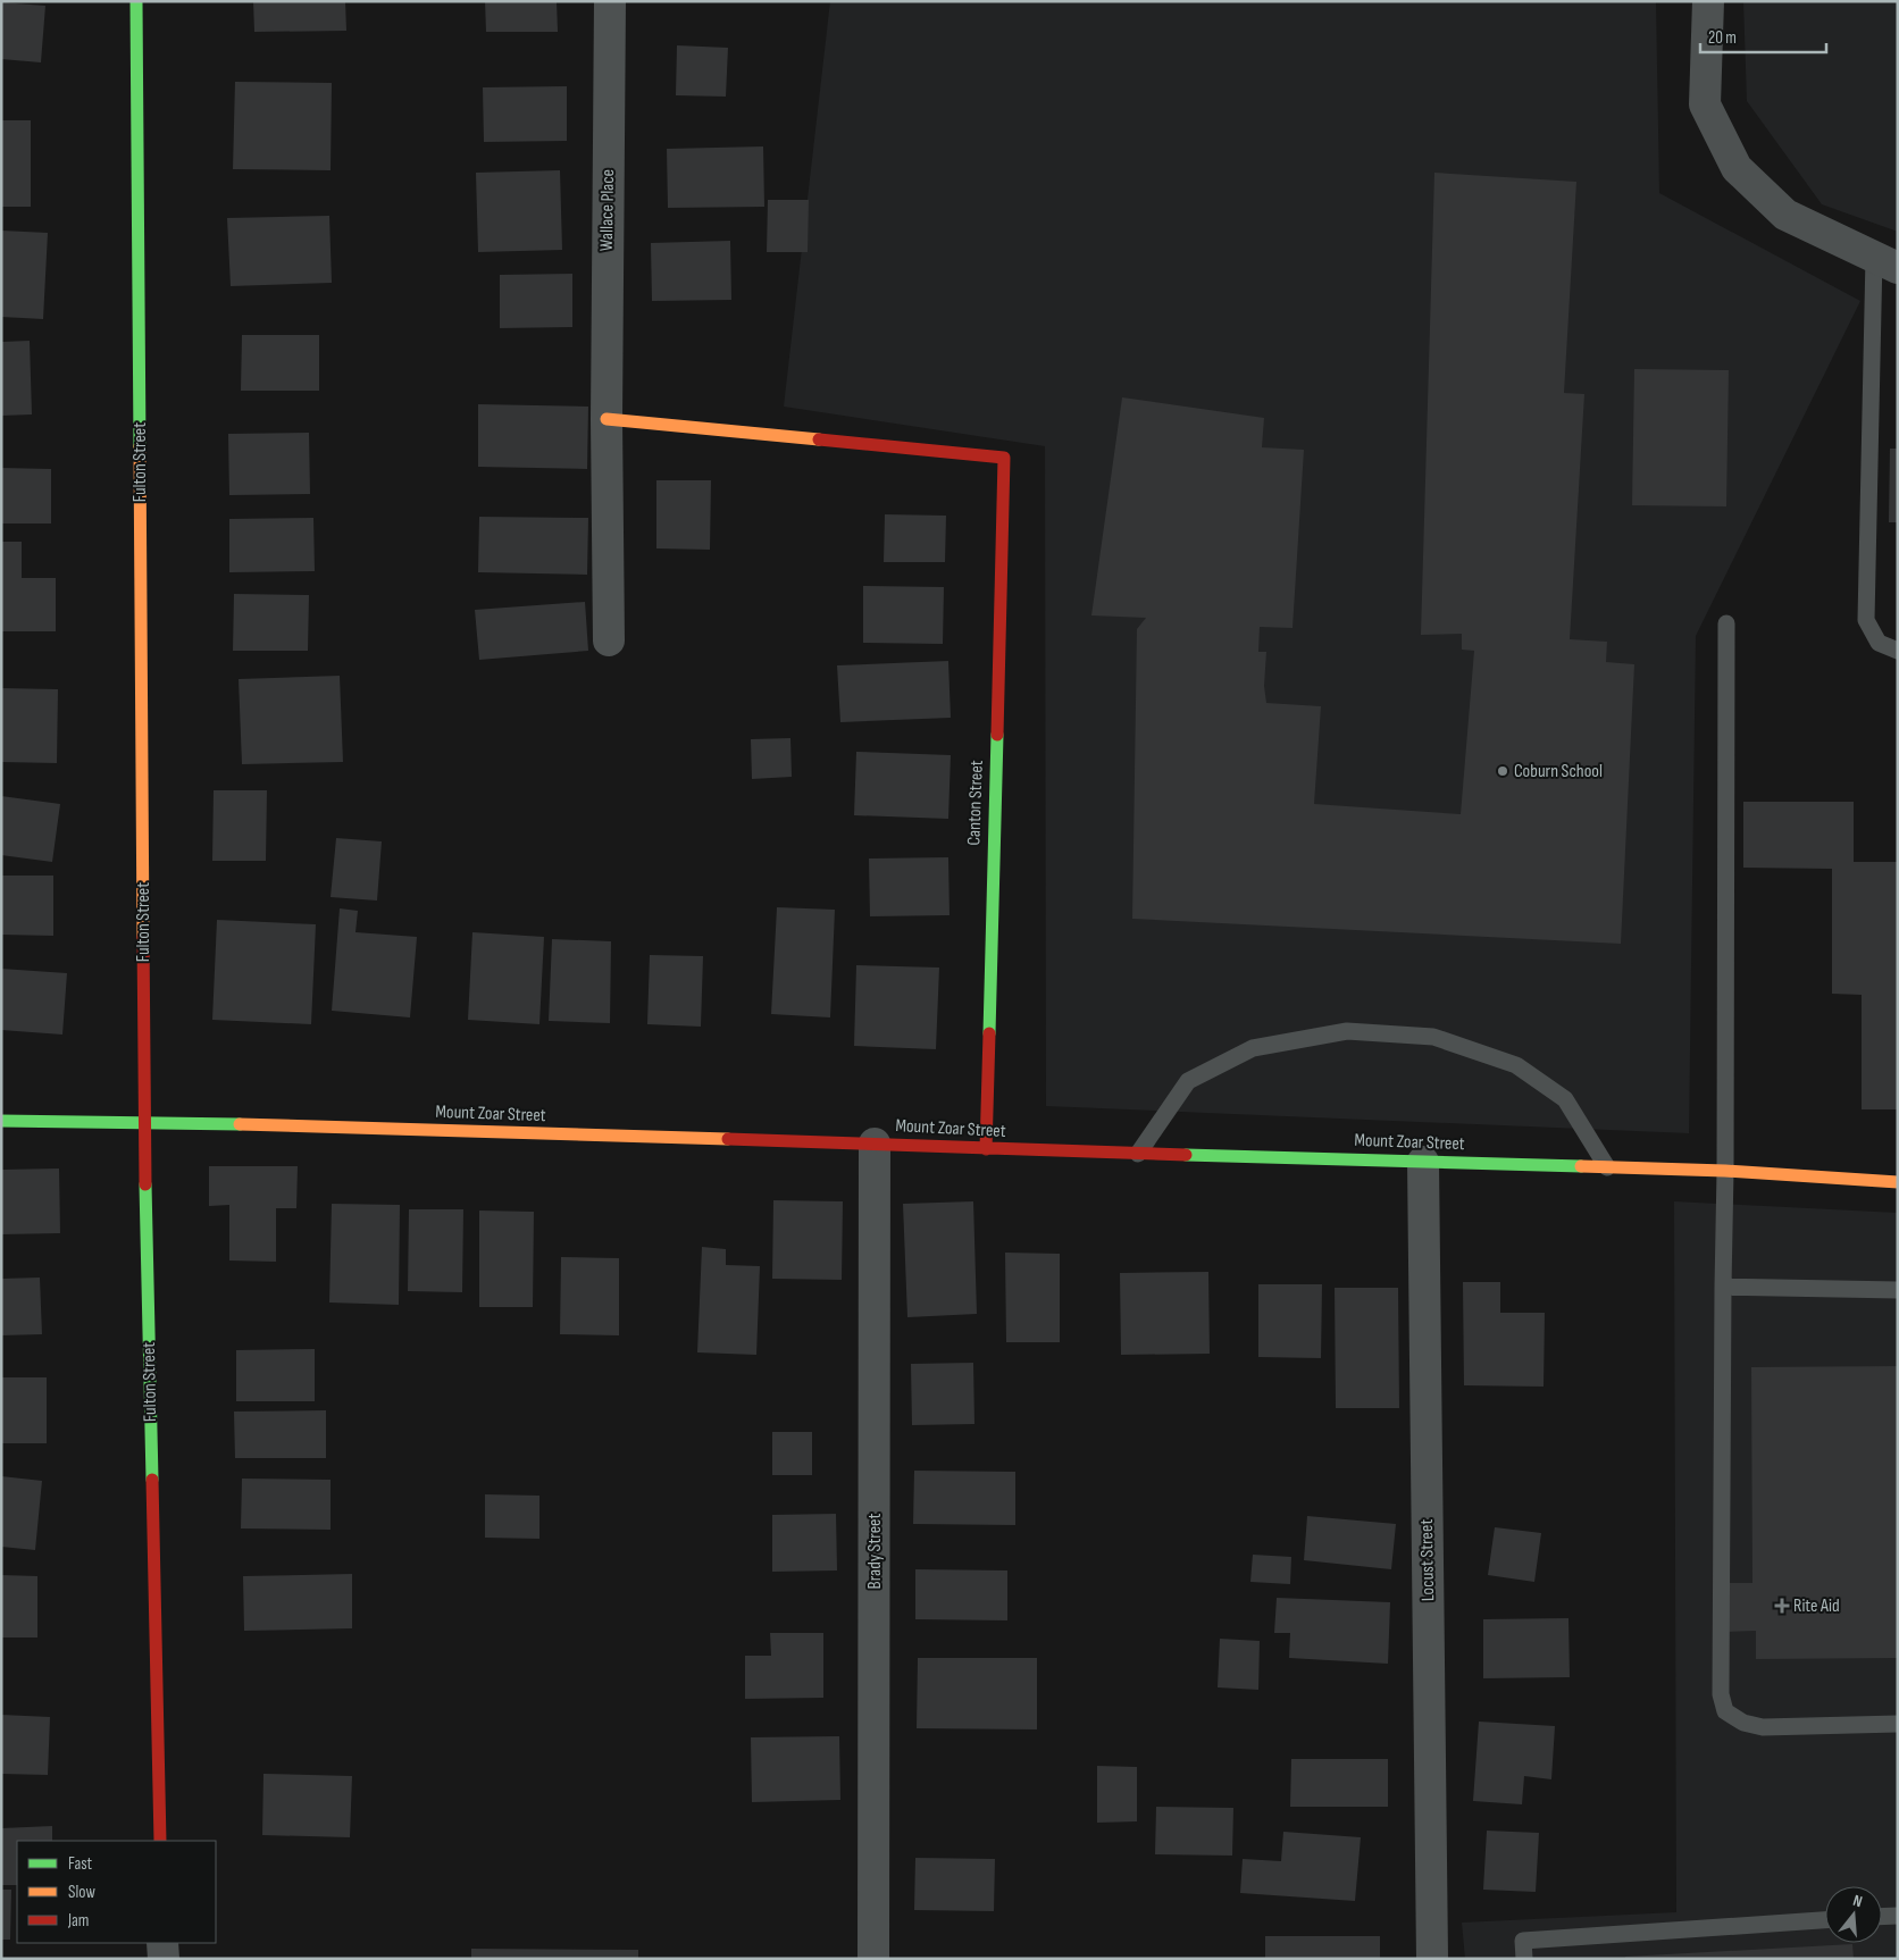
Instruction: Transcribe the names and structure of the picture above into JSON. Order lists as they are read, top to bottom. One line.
{"streets":{"street":["Wallace Place","Fulton Street","Canton Street","Mount Zoar Street","Brady Street","Locust Street"]},"crossings":[["Wallace Place","Canton Street"],["Fulton Street","Mount Zoar Street"],["Canton Street","Mount Zoar Street"],["Mount Zoar Street","Brady Street"],["Mount Zoar Street","Locust Street"]],"places":{"other":["Coburn School"],"health":["Rite Aid"]},"legend":["Fast","Slow","Jam"],"scale_bar":"20 m","north":"top"}
